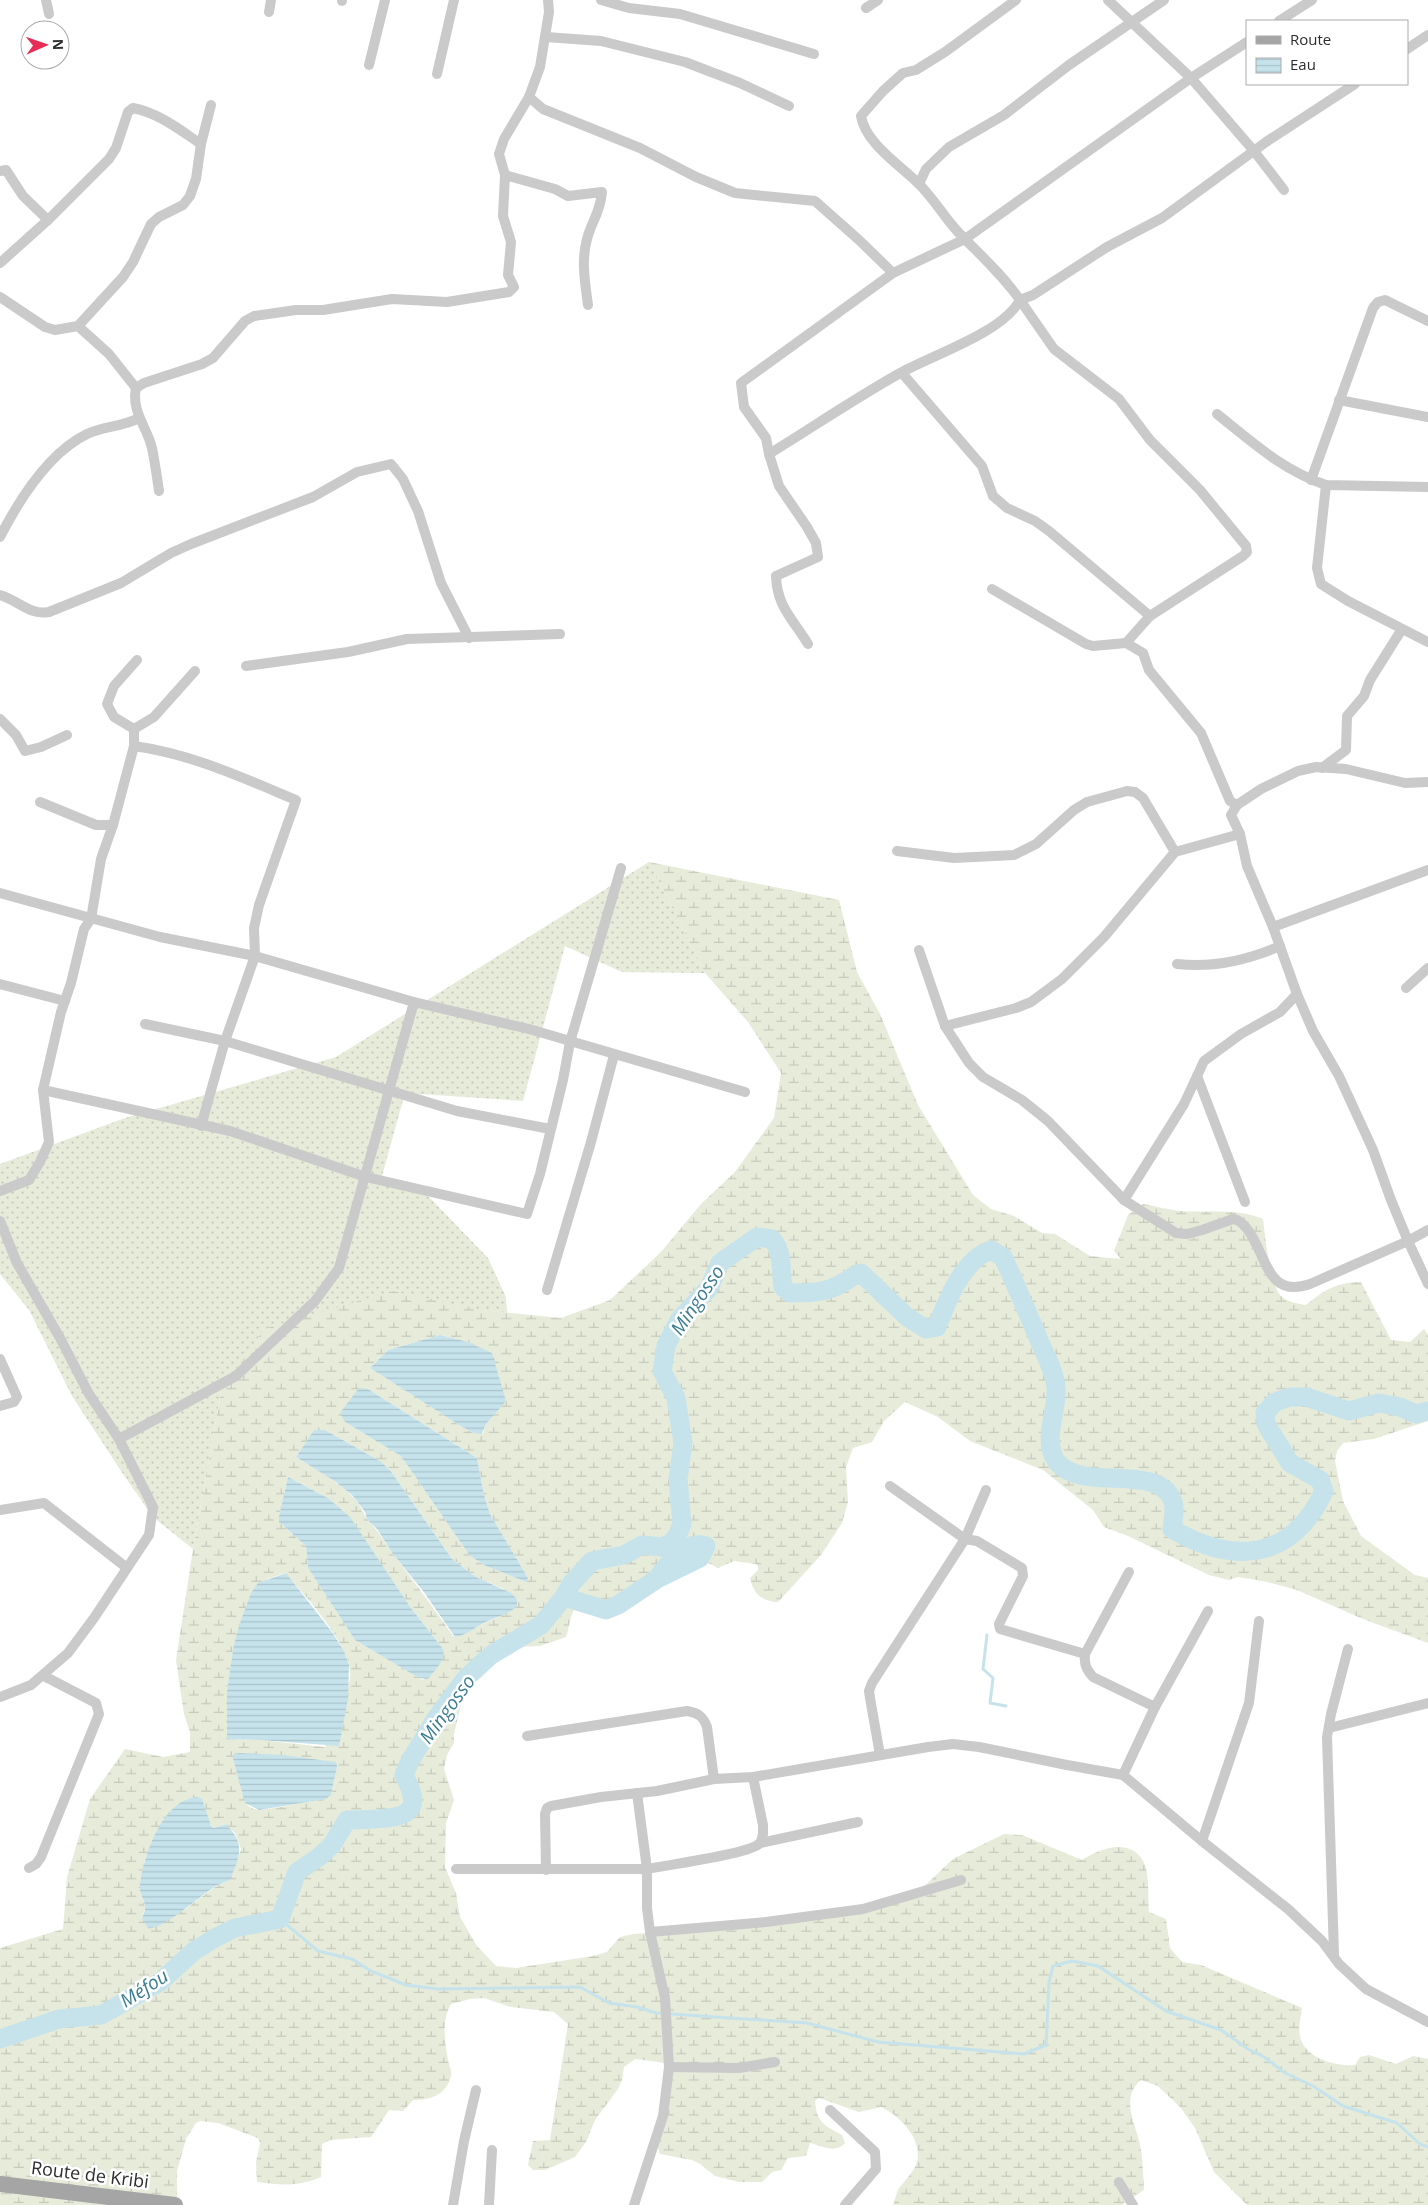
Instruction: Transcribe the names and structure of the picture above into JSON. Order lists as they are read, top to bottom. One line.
{"streets":{"main road":["Route de Kribi"]},"water":["Mingosso","Méfou"],"legend":["Route","Eau"],"north":"right"}
